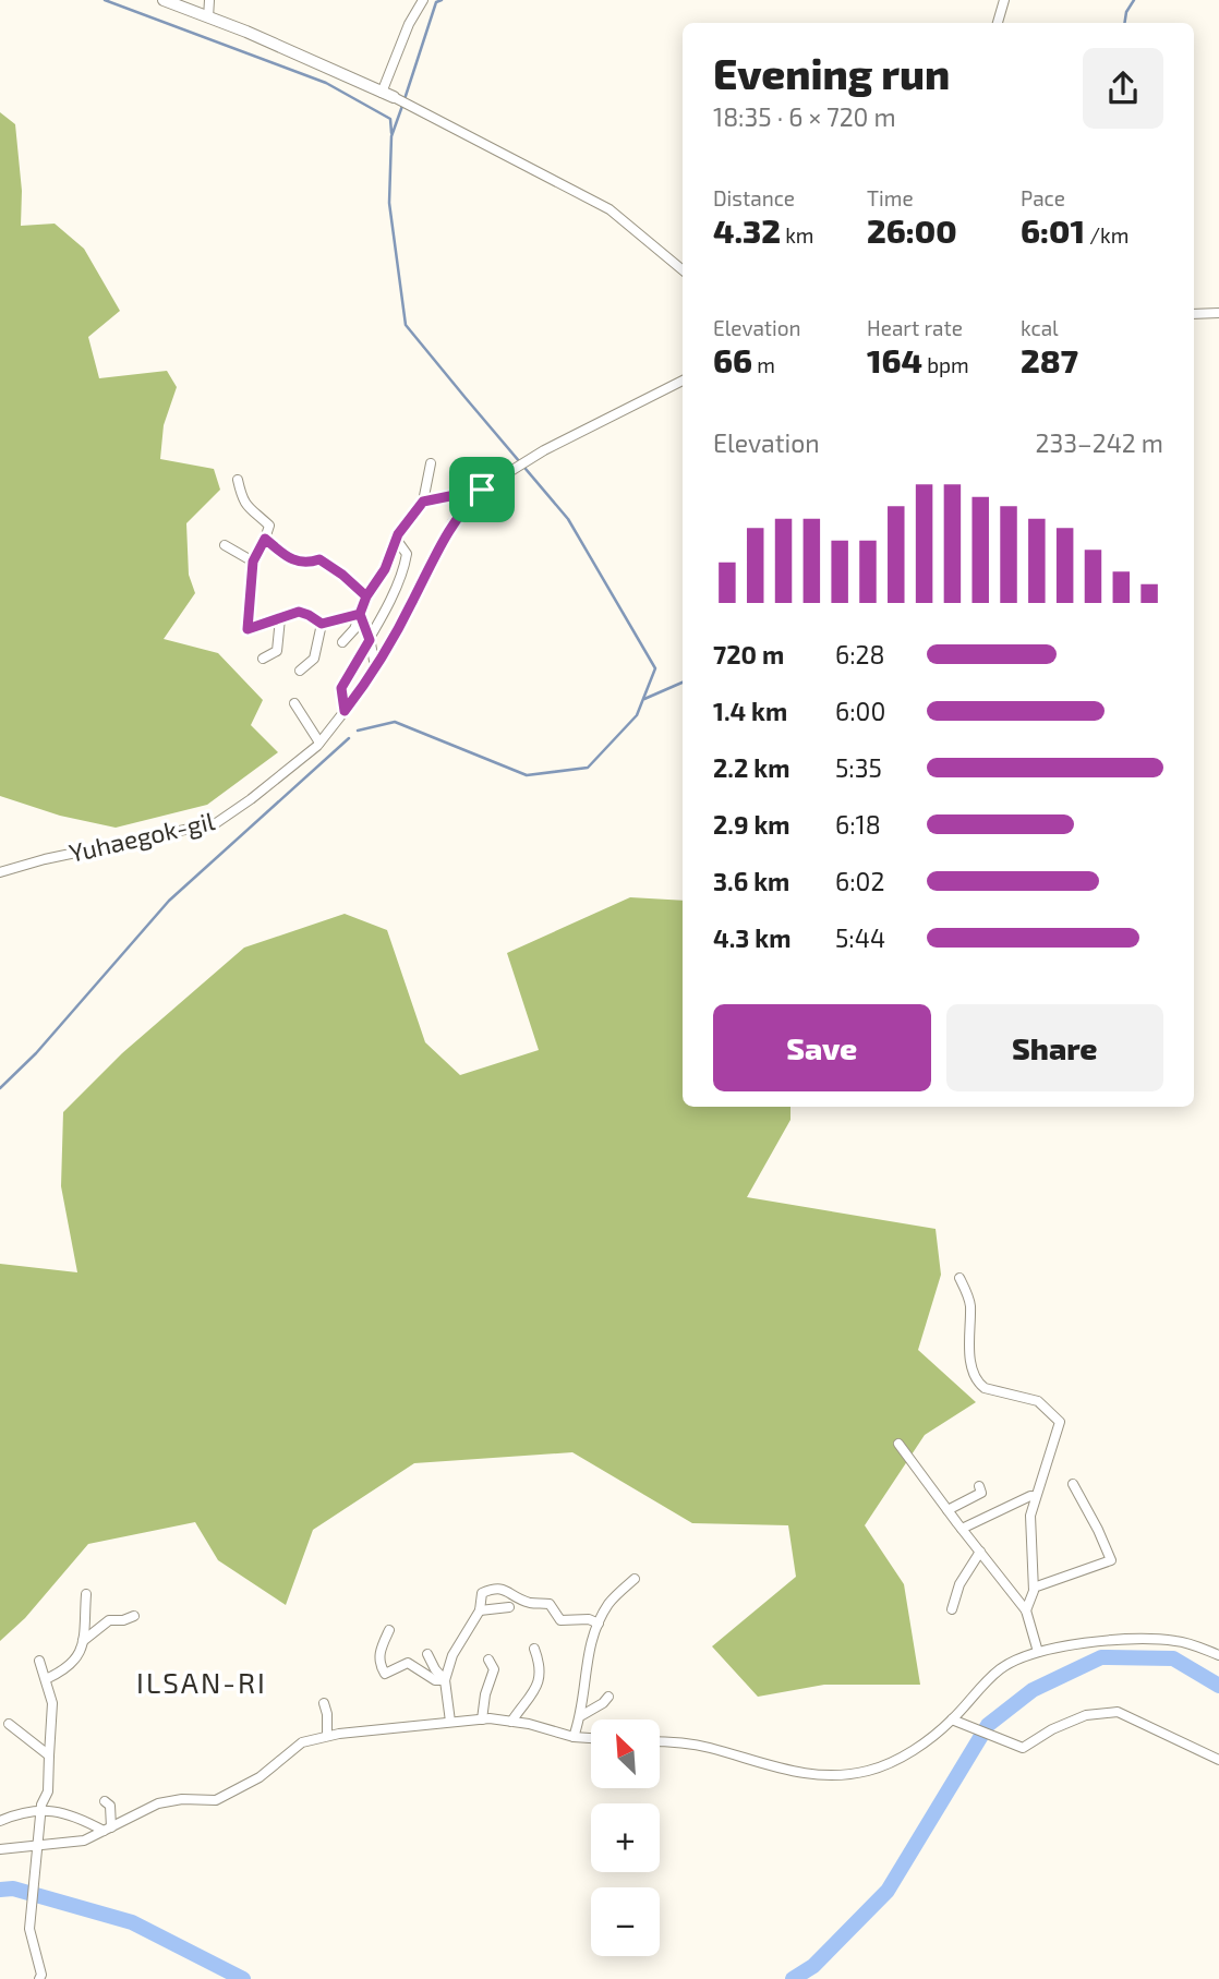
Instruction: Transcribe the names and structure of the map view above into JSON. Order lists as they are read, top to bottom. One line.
{"streets":{"street":["Yuhaegok-gil"]},"districts":["ILSAN-RI"],"north":"top left","page":{"heading":["Evening run","18:35 · 6 × 720 m"],"stats":[["Distance","4.32 km"],["Time","26:00"],["Pace","6:01 /km"],["Elevation","66 m"],["Heart rate","164 bpm"],["kcal","287"]],"chart":["Elevation","233–242 m"],"list":[{"name":"720 m","note":"6:28"},{"name":"1.4 km","note":"6:00"},{"name":"2.2 km","note":"5:35"},{"name":"2.9 km","note":"6:18"},{"name":"3.6 km","note":"6:02"},{"name":"4.3 km","note":"5:44"}],"buttons":["Save","Share"],"map_buttons":["+","−"]}}
